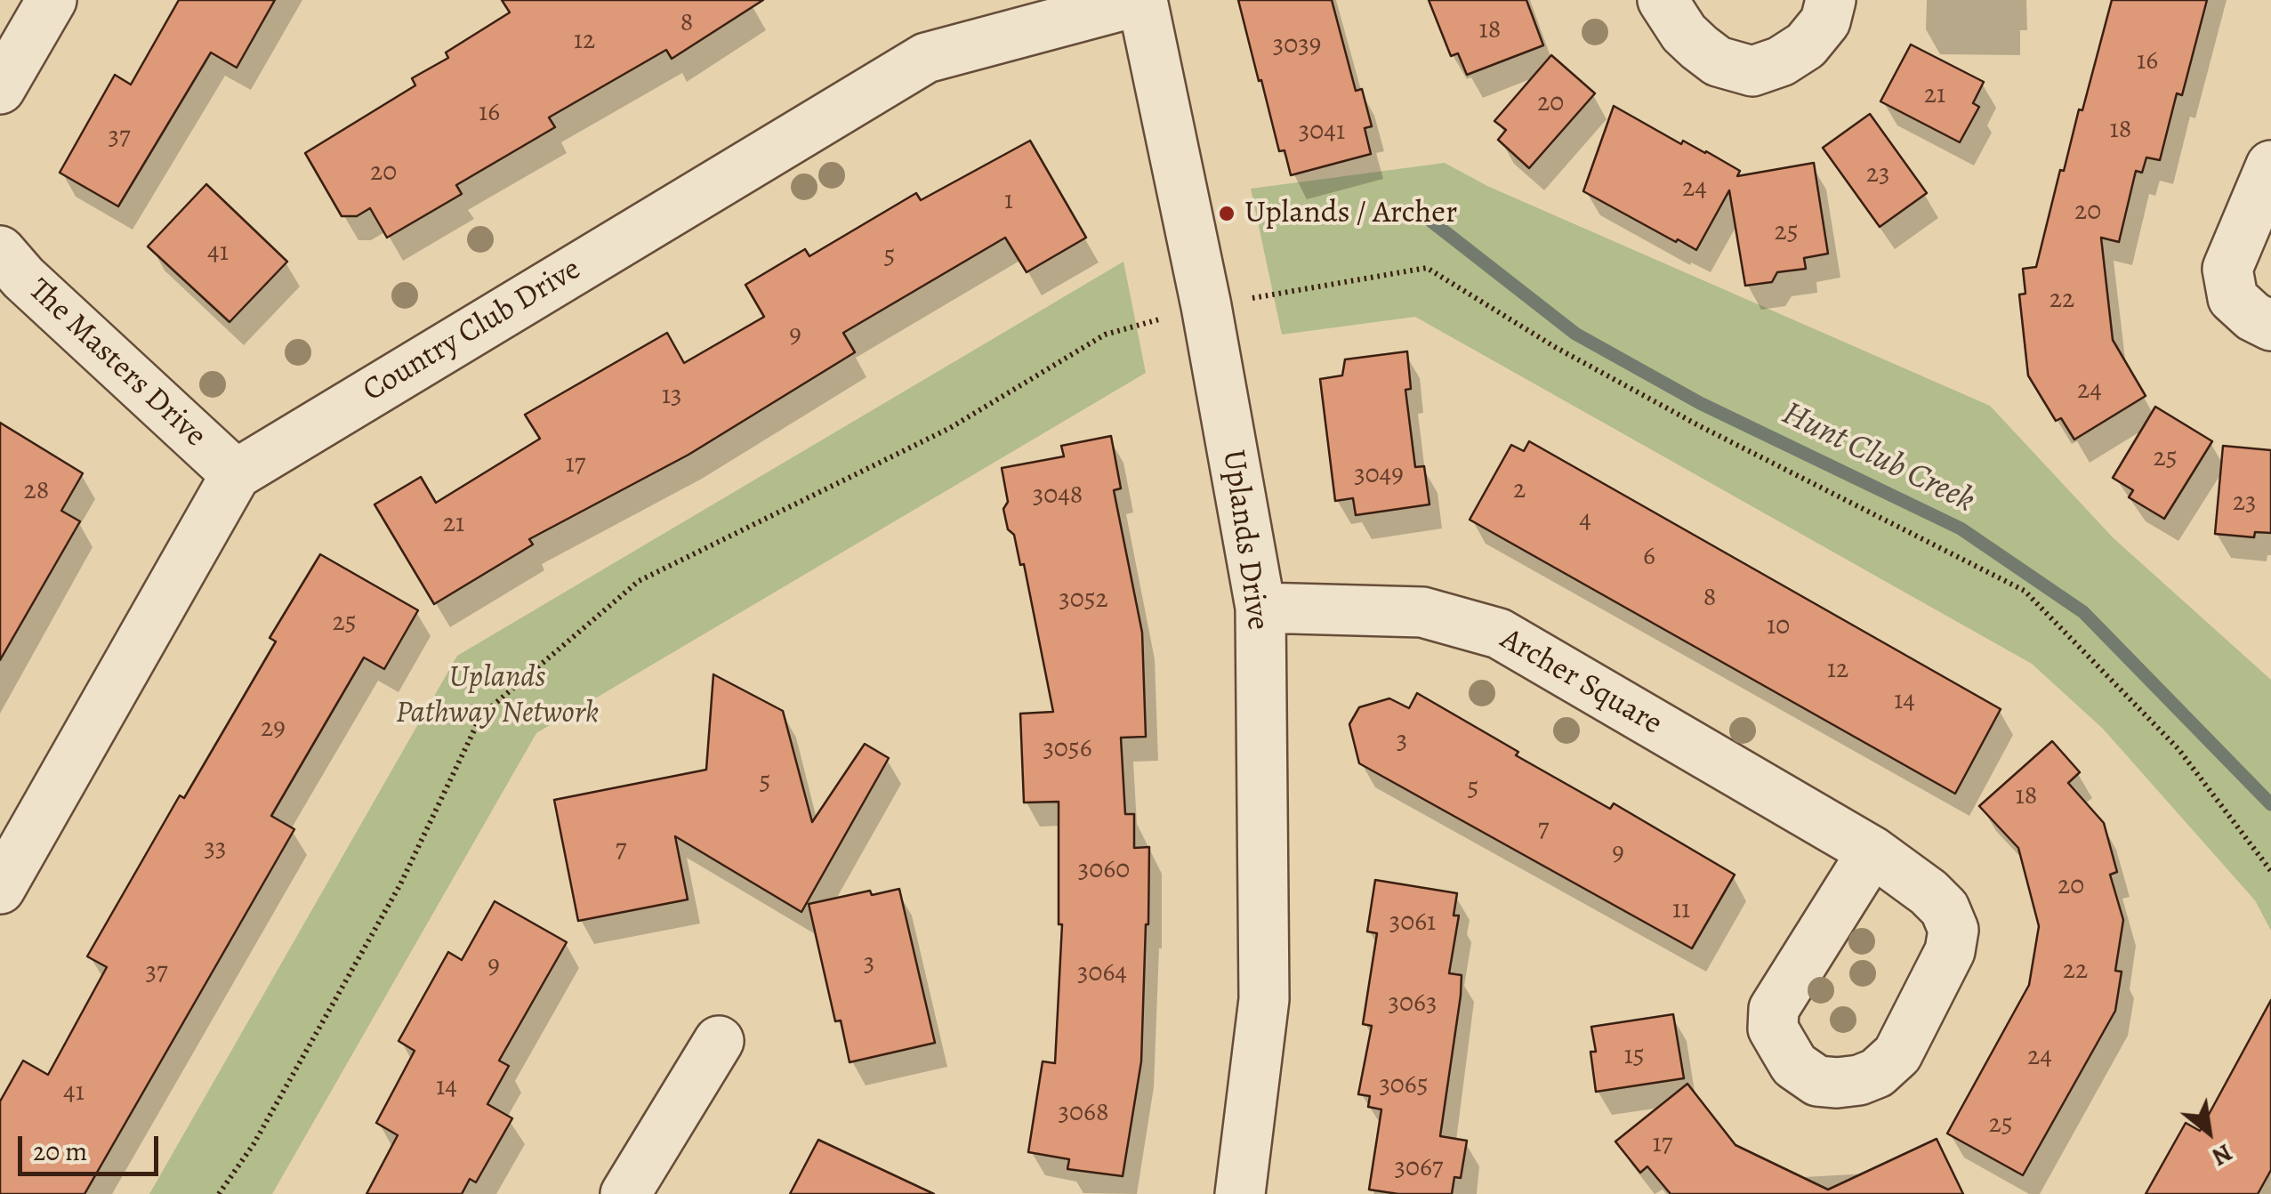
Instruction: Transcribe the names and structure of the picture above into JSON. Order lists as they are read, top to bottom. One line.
{"streets":{"street":["Country Club Drive","The Masters Drive","Uplands Drive","Archer Square"]},"crossings":[["Country Club Drive","The Masters Drive"],["Country Club Drive","Uplands Drive"],["Uplands Drive","Archer Square"]],"water":["Hunt Club Creek"],"parks":["Uplands Pathway Network"],"places":["Uplands / Archer"],"house_numbers":["8","18","12","3039","16","21","20","16","18","3041","37","20","23","24","1","20","25","41","5","22","9","24","13","25","17","3049","2","28","3048","23","4","21","6","8","3052","25","10","12","14","29","3","3056","5","5","18","7","33","7","9","3060","20","11","3061","3","9","22","37","3064","3063","15","24","3065","14","41","3068","25","17","3067"],"scale_bar":"20 m","north":"bottom right"}
